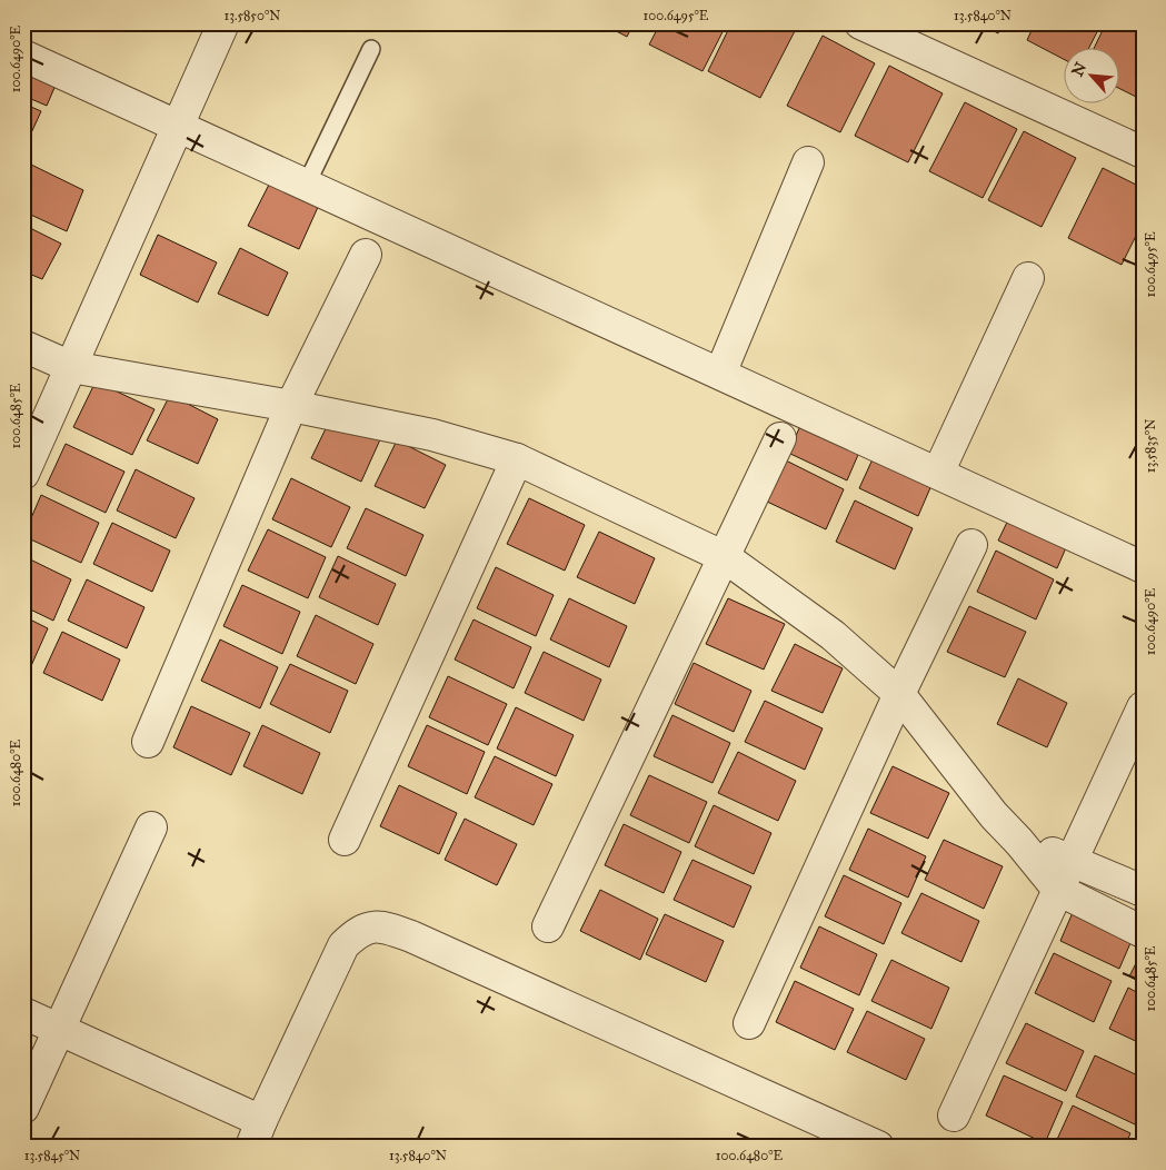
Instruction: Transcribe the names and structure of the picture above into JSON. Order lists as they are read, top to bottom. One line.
{"north":"top left","coordinates":["13.5850°N","100.6495°E","13.5840°N","100.6490°E","100.6485°E","13.5835°N","100.6480°E","13.5845°N"]}
